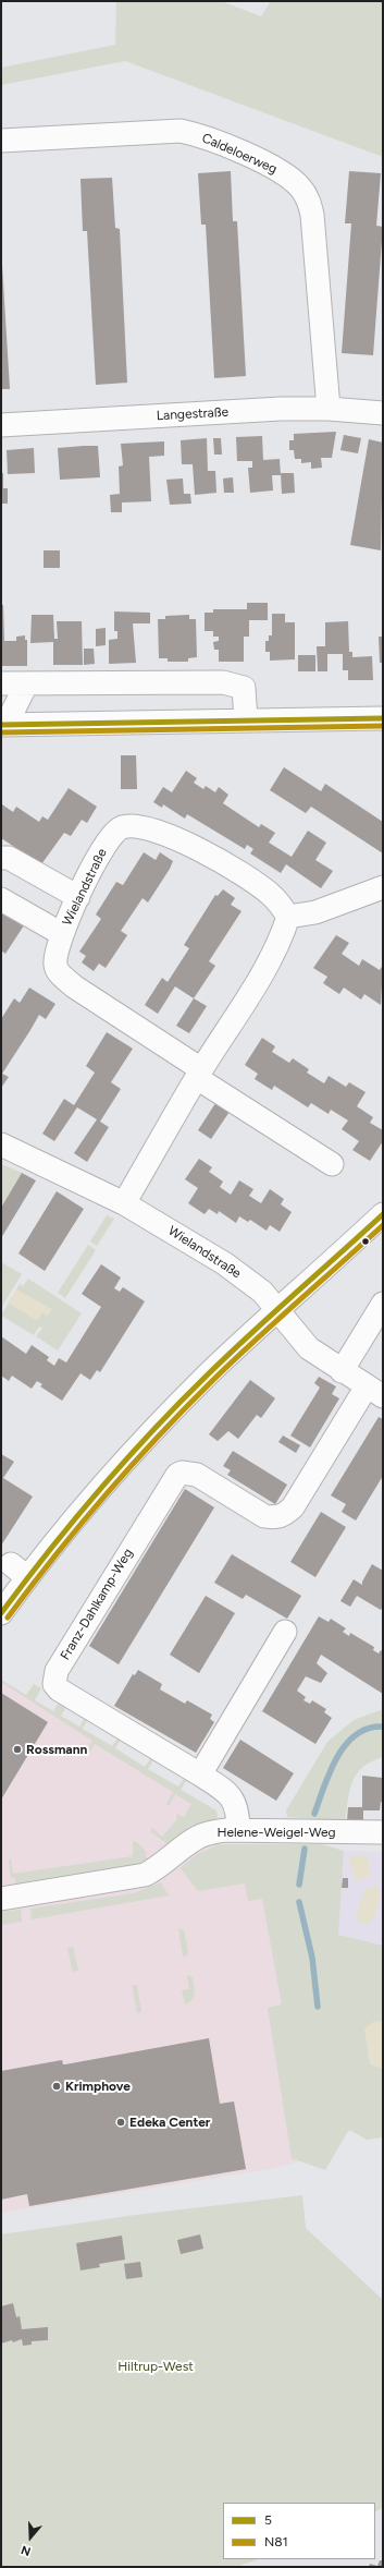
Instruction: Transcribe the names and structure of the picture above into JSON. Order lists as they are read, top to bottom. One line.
{"streets":{"street":["Caldeloerweg","Langestraße","Wielandstraße","Franz-Dahlkamp-Weg","Helene-Weigel-Weg"]},"crossings":[["Caldeloerweg","Langestraße"],["Wielandstraße","Franz-Dahlkamp-Weg"],["Franz-Dahlkamp-Weg","Helene-Weigel-Weg"]],"parks":["Hiltrup-West"],"places":["Rossmann","Krimphove","Edeka Center"],"lines":["transit line 5","transit line N81"],"legend":["5","N81"],"north":"bottom"}
